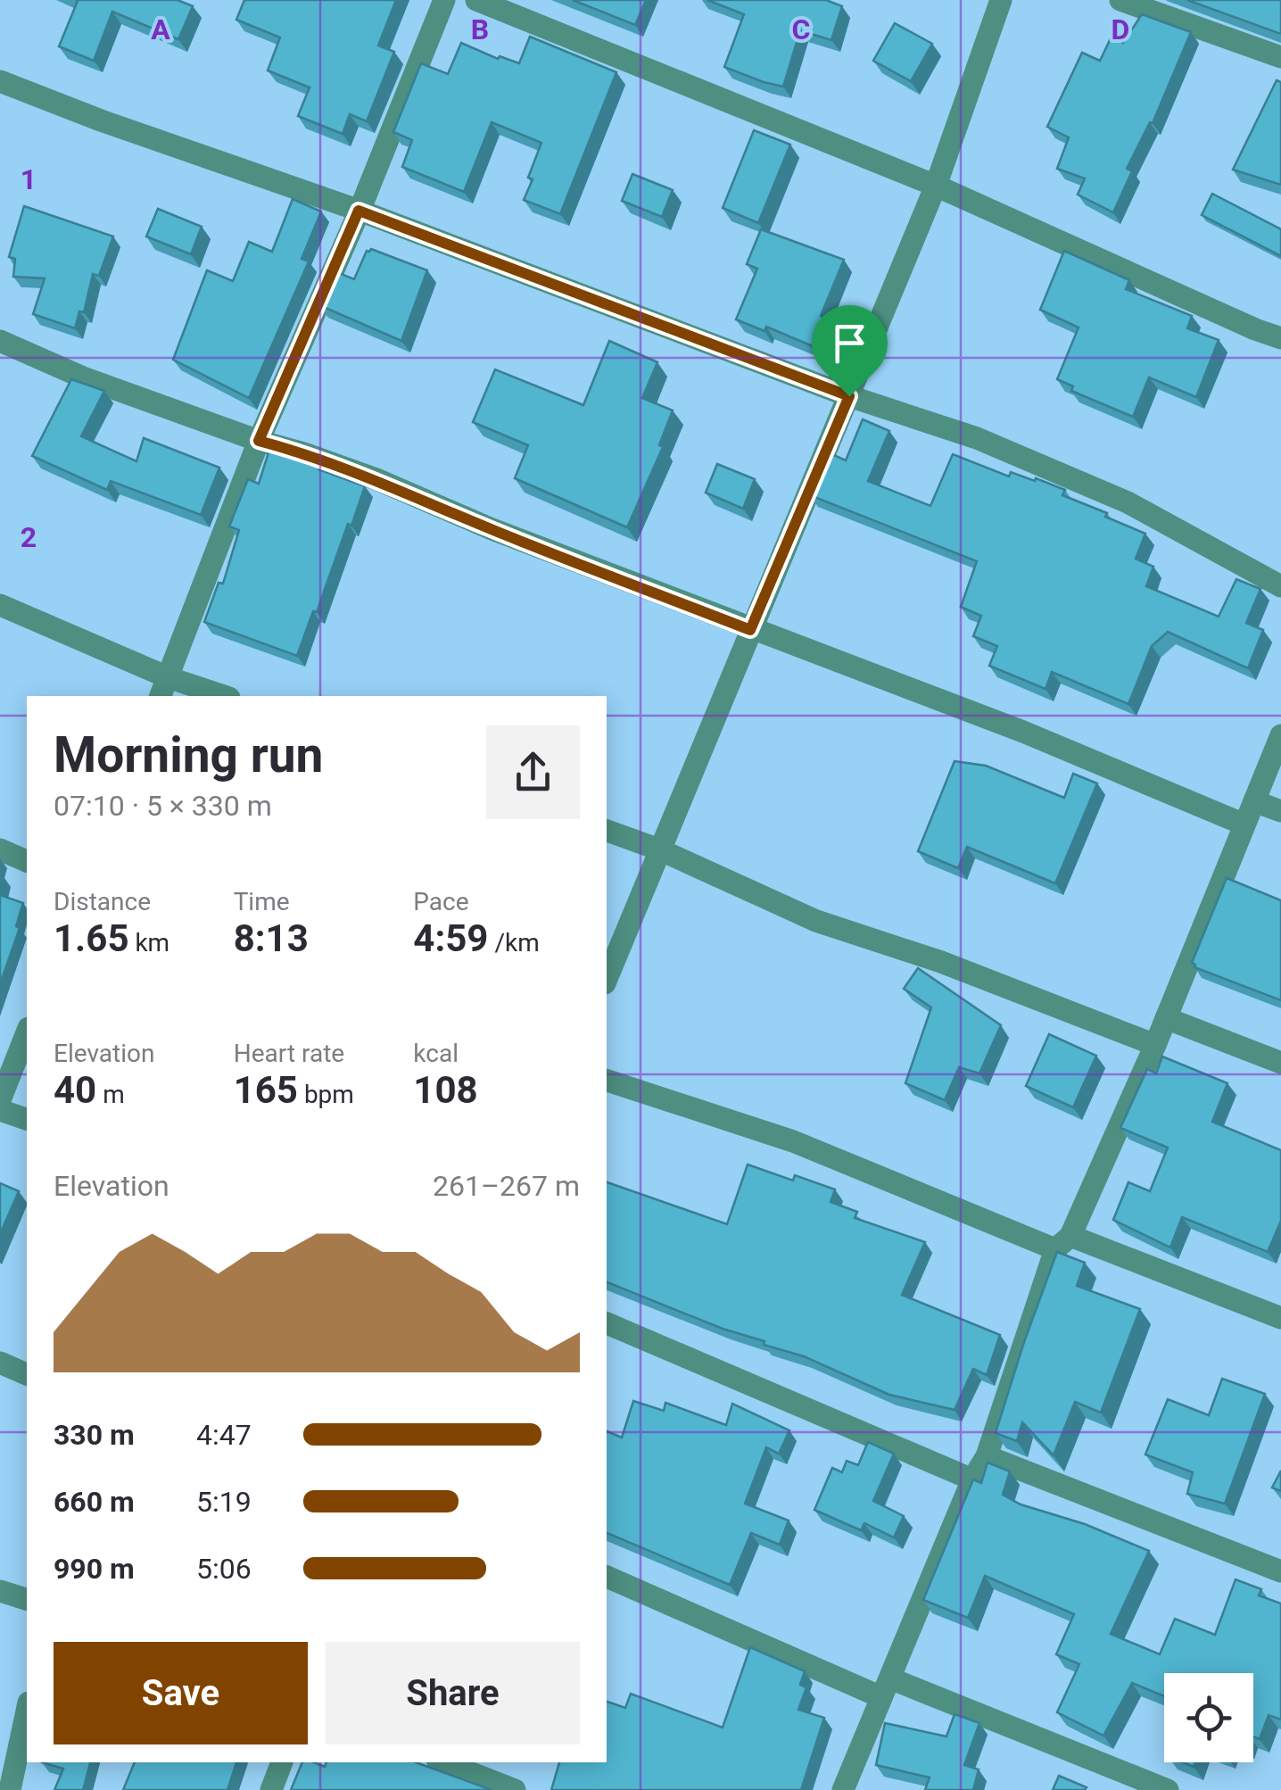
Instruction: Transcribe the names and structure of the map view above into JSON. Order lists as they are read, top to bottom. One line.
{"page":{"heading":["Morning run","07:10 · 5 × 330 m"],"stats":[["Distance","1.65 km"],["Time","8:13"],["Pace","4:59 /km"],["Elevation","40 m"],["Heart rate","165 bpm"],["kcal","108"]],"chart":["Elevation","261–267 m"],"list":[{"name":"330 m","note":"4:47"},{"name":"660 m","note":"5:19"},{"name":"990 m","note":"5:06"}],"buttons":["Save","Share"]},"grid":{"columns":["A","B","C","D"],"rows":["1","2"]}}
